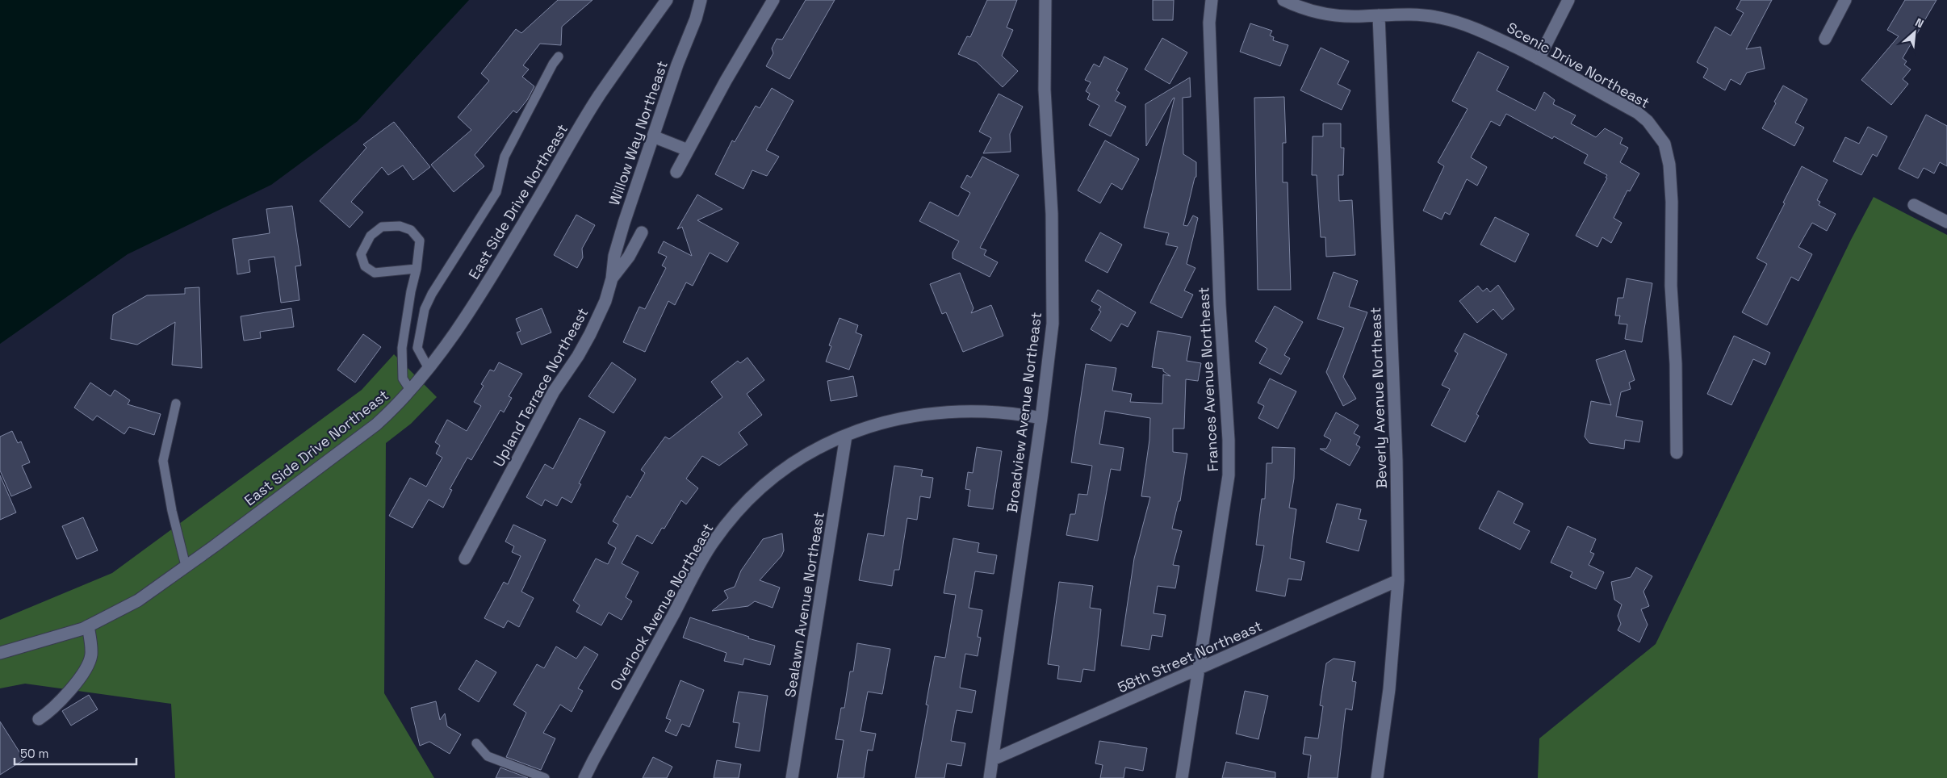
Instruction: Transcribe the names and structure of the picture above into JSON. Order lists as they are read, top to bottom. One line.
{"streets":{"street":["Scenic Drive Northeast","Willow Way Northeast","East Side Drive Northeast","Frances Avenue Northeast","Upland Terrace Northeast","Beverly Avenue Northeast","Broadview Avenue Northeast","Sealawn Avenue Northeast","Overlook Avenue Northeast","58th Street Northeast"]},"crossings":[["Scenic Drive Northeast","Beverly Avenue Northeast"],["Willow Way Northeast","Upland Terrace Northeast"],["Frances Avenue Northeast","58th Street Northeast"],["Beverly Avenue Northeast","58th Street Northeast"],["Broadview Avenue Northeast","Overlook Avenue Northeast"],["Broadview Avenue Northeast","58th Street Northeast"],["Sealawn Avenue Northeast","Overlook Avenue Northeast"]],"scale_bar":"50 m","north":"top right"}
